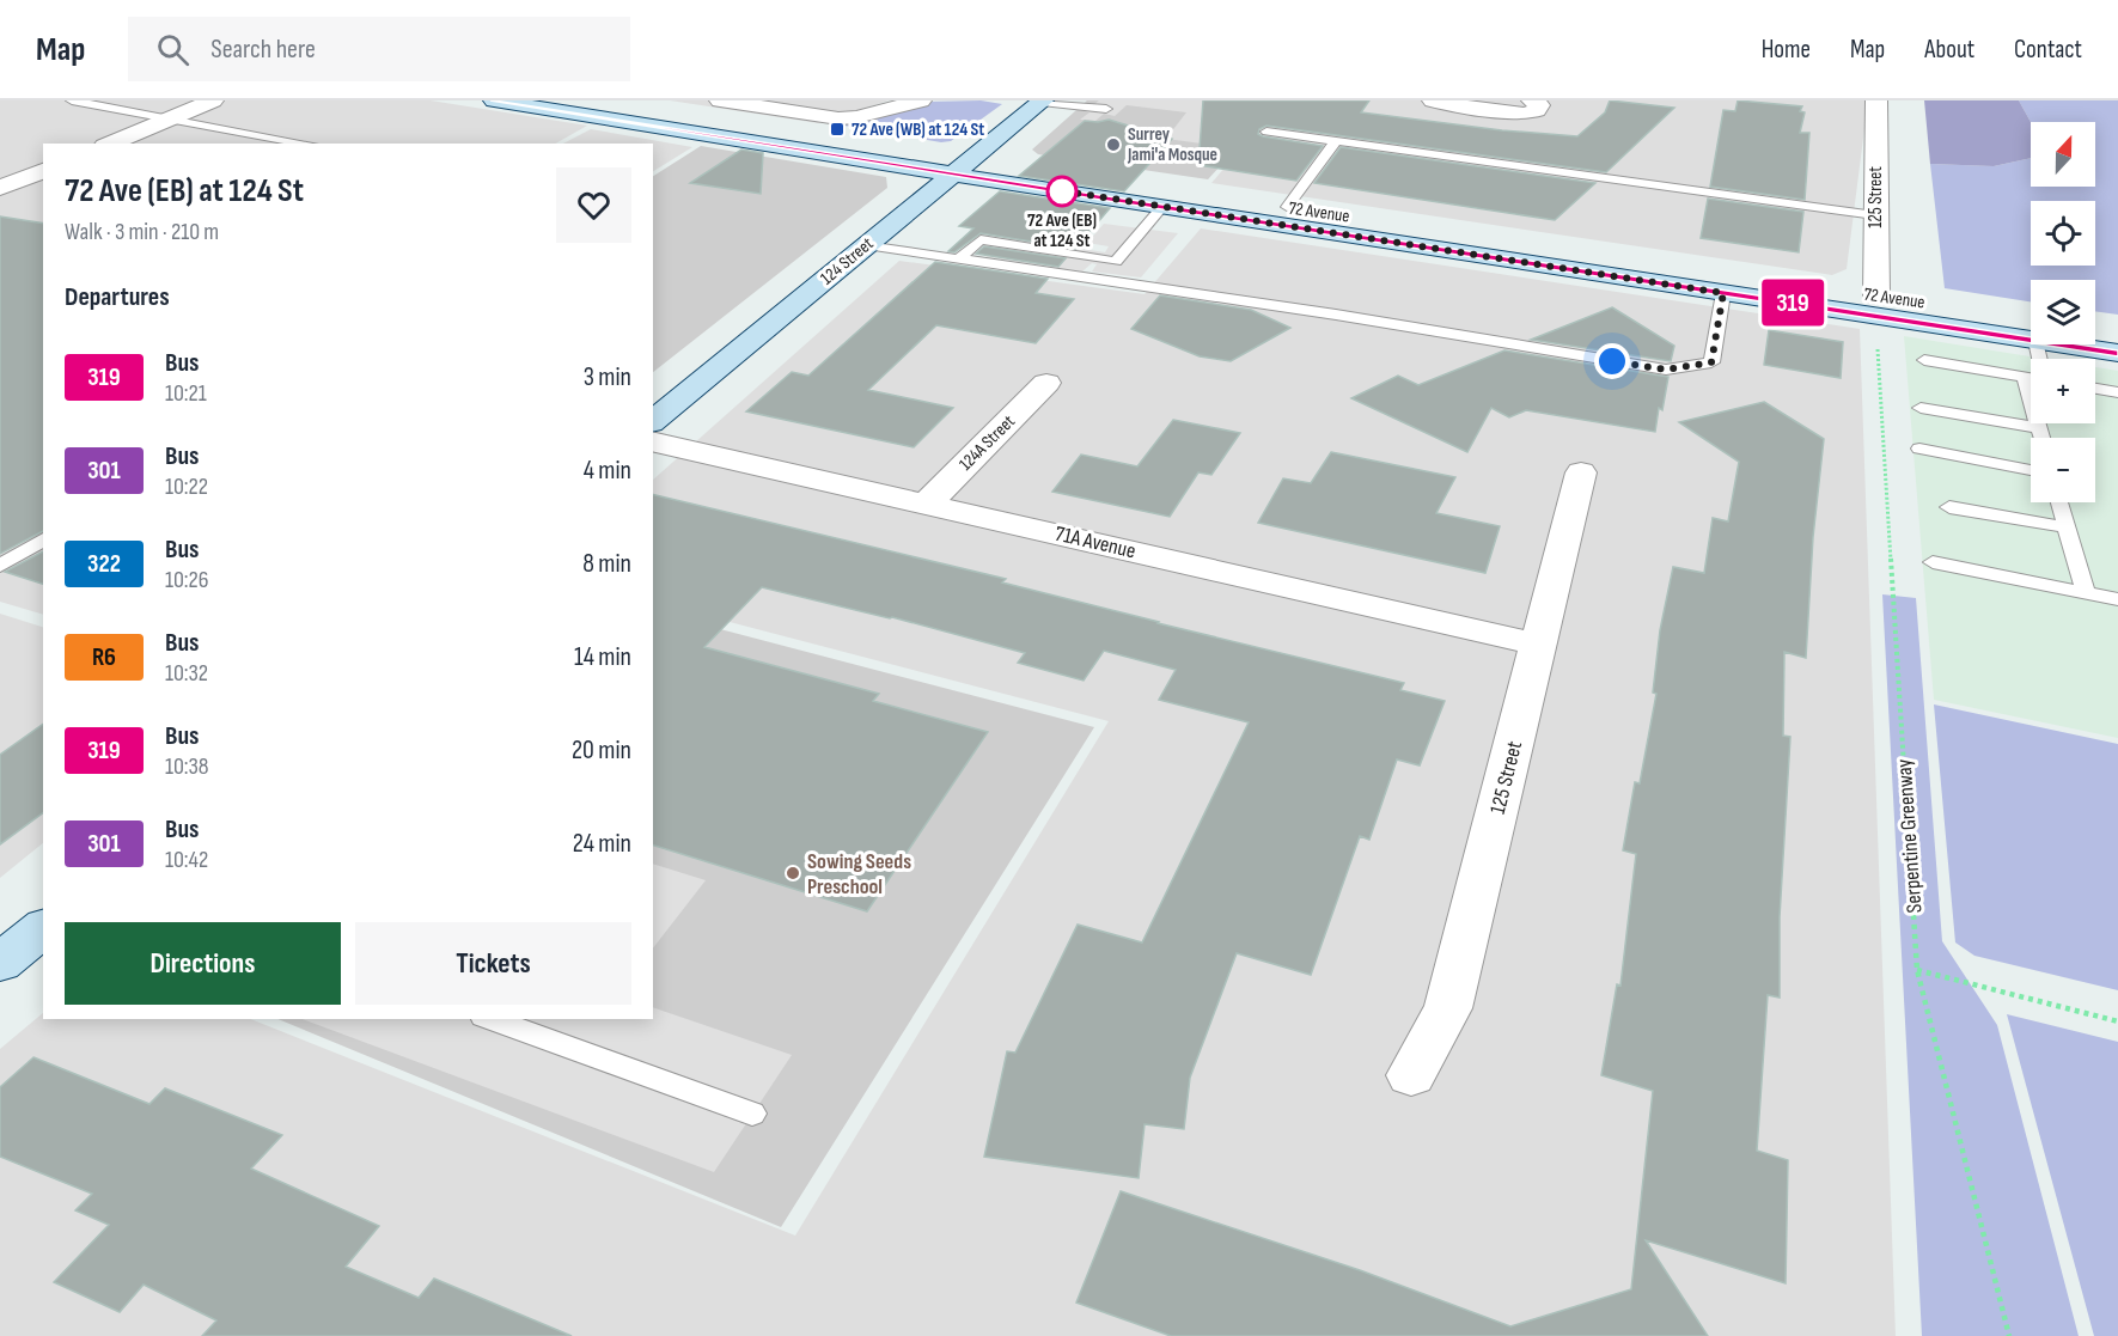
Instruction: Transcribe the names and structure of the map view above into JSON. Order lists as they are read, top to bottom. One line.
{"streets":{"main road":["72 Avenue","124 Street"],"street":["125 Street","124A Street","71A Avenue"],"path":["Serpentine Greenway"]},"crossings":[["125 Street","72 Avenue"],["125 Street","71A Avenue"],["72 Avenue","124 Street"],["124A Street","71A Avenue"]],"places":{"transit":["72 Ave (WB) at 124 St"],"other":["Surrey Jami'a Mosque","72 Ave (EB) at 124 St","Sowing Seeds Preschool"]},"lines":["bus line 319"],"north":"top","page":{"header":"Map","search":"Search here","nav":["Home","Map","About","Contact"],"on_map":"319","map_buttons":["+","−"],"heading":[["72 Ave (EB) at 124 St","Walk · 3 min · 210 m"],"Departures"],"list":[{"mark":"319","name":"Bus","note":"10:21","value":"3 min"},{"mark":"301","name":"Bus","note":"10:22","value":"4 min"},{"mark":"322","name":"Bus","note":"10:26","value":"8 min"},{"mark":"R6","name":"Bus","note":"10:32","value":"14 min"},{"mark":"319","name":"Bus","note":"10:38","value":"20 min"},{"mark":"301","name":"Bus","note":"10:42","value":"24 min"}],"buttons":["Directions","Tickets"]}}
